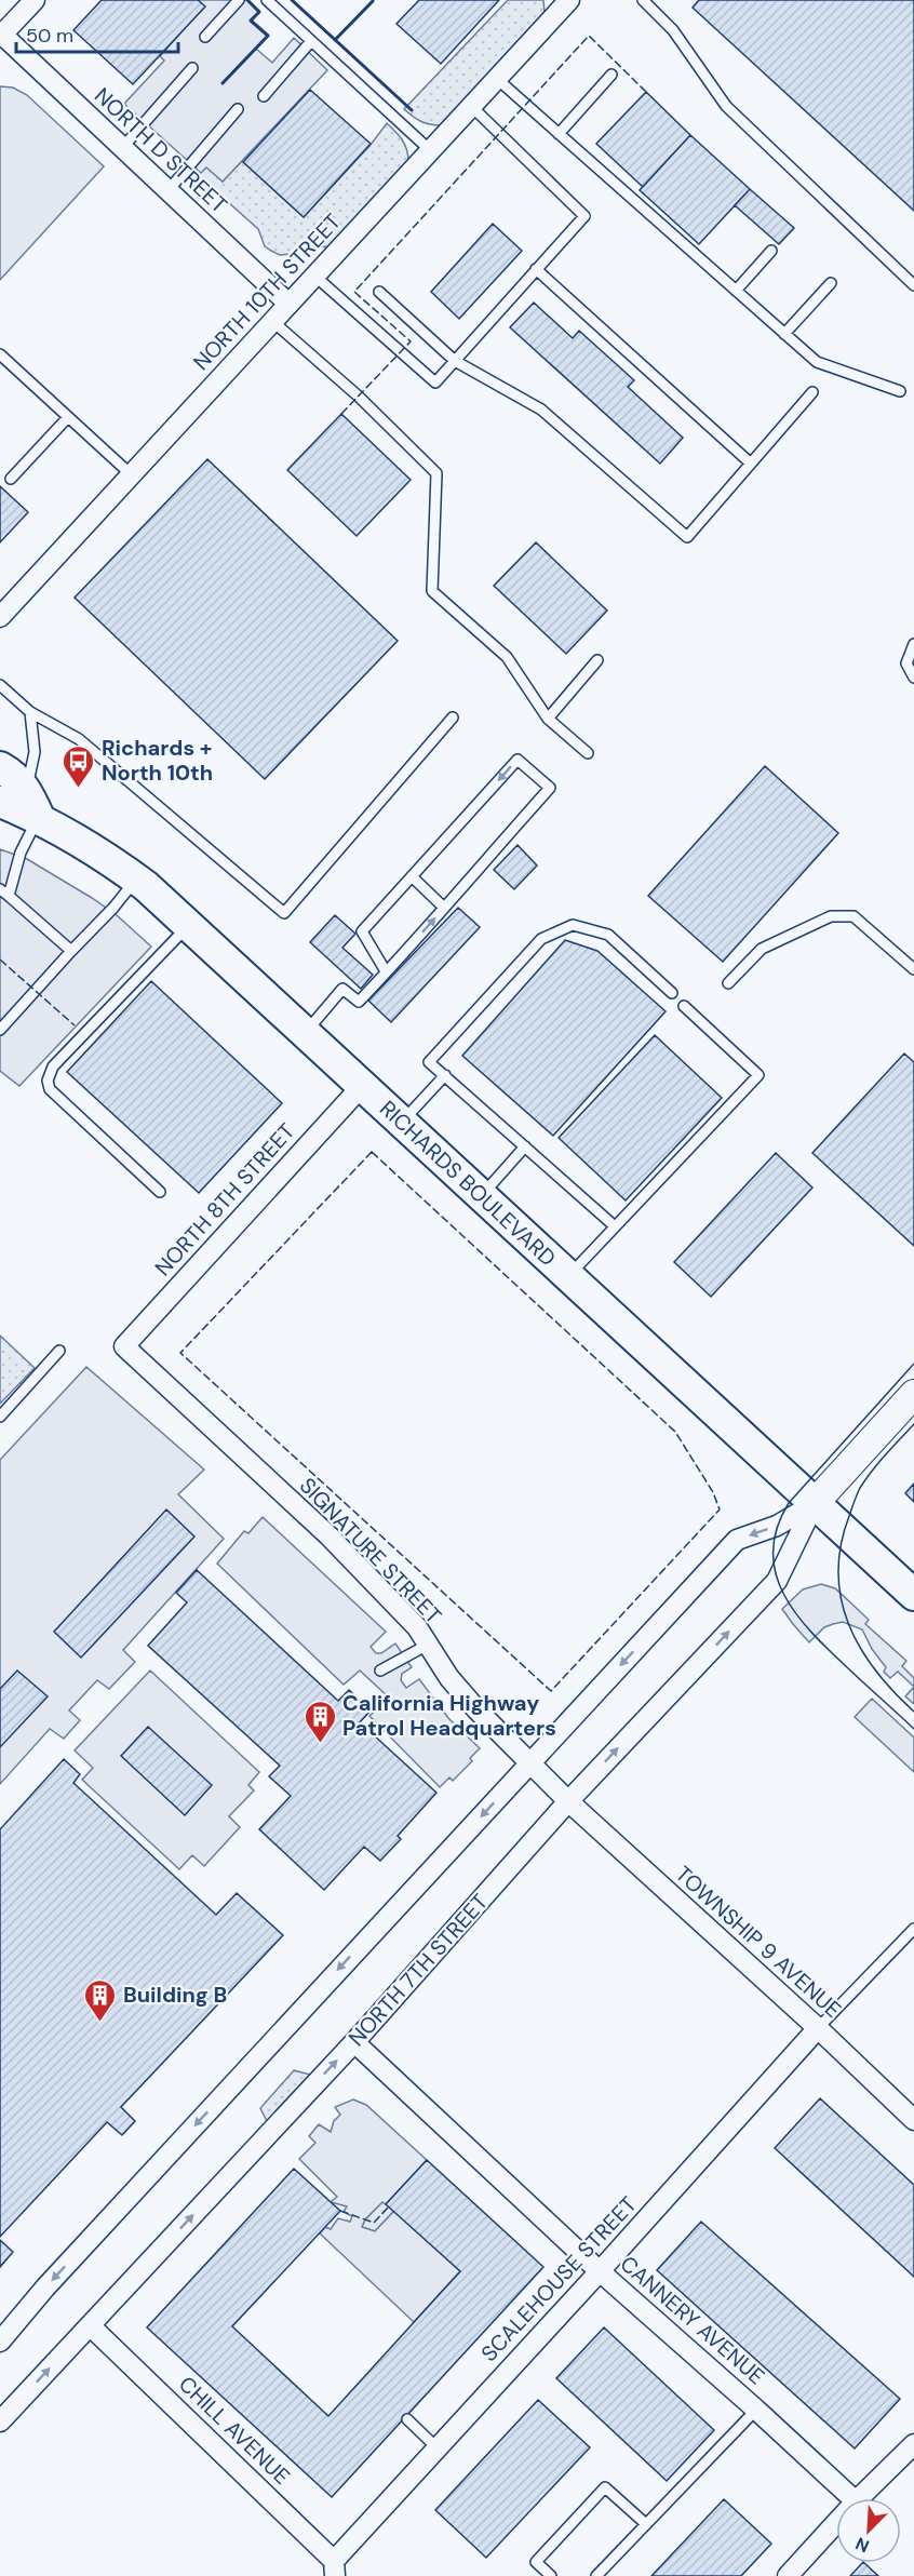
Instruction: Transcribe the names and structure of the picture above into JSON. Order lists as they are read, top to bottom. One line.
{"streets":{"main road":["RICHARDS BOULEVARD","NORTH 7TH STREET"],"street":["NORTH D STREET","NORTH 10TH STREET","NORTH 8TH STREET","SIGNATURE STREET","TOWNSHIP 9 AVENUE","SCALEHOUSE STREET","CANNERY AVENUE","CHILL AVENUE"]},"crossings":[["NORTH D STREET","NORTH 10TH STREET"],["RICHARDS BOULEVARD","NORTH 8TH STREET"],["RICHARDS BOULEVARD","NORTH 7TH STREET"],["NORTH 8TH STREET","SIGNATURE STREET"],["SIGNATURE STREET","TOWNSHIP 9 AVENUE"],["SIGNATURE STREET","NORTH 7TH STREET"],["TOWNSHIP 9 AVENUE","NORTH 7TH STREET"],["TOWNSHIP 9 AVENUE","SCALEHOUSE STREET"],["NORTH 7TH STREET","CANNERY AVENUE"],["NORTH 7TH STREET","CHILL AVENUE"],["SCALEHOUSE STREET","CANNERY AVENUE"],["SCALEHOUSE STREET","CHILL AVENUE"]],"places":{"bus stop":["Richards + North 10th"],"building":["California Highway Patrol Headquarters","Building B"]},"scale_bar":"50 m","north":"bottom left"}
